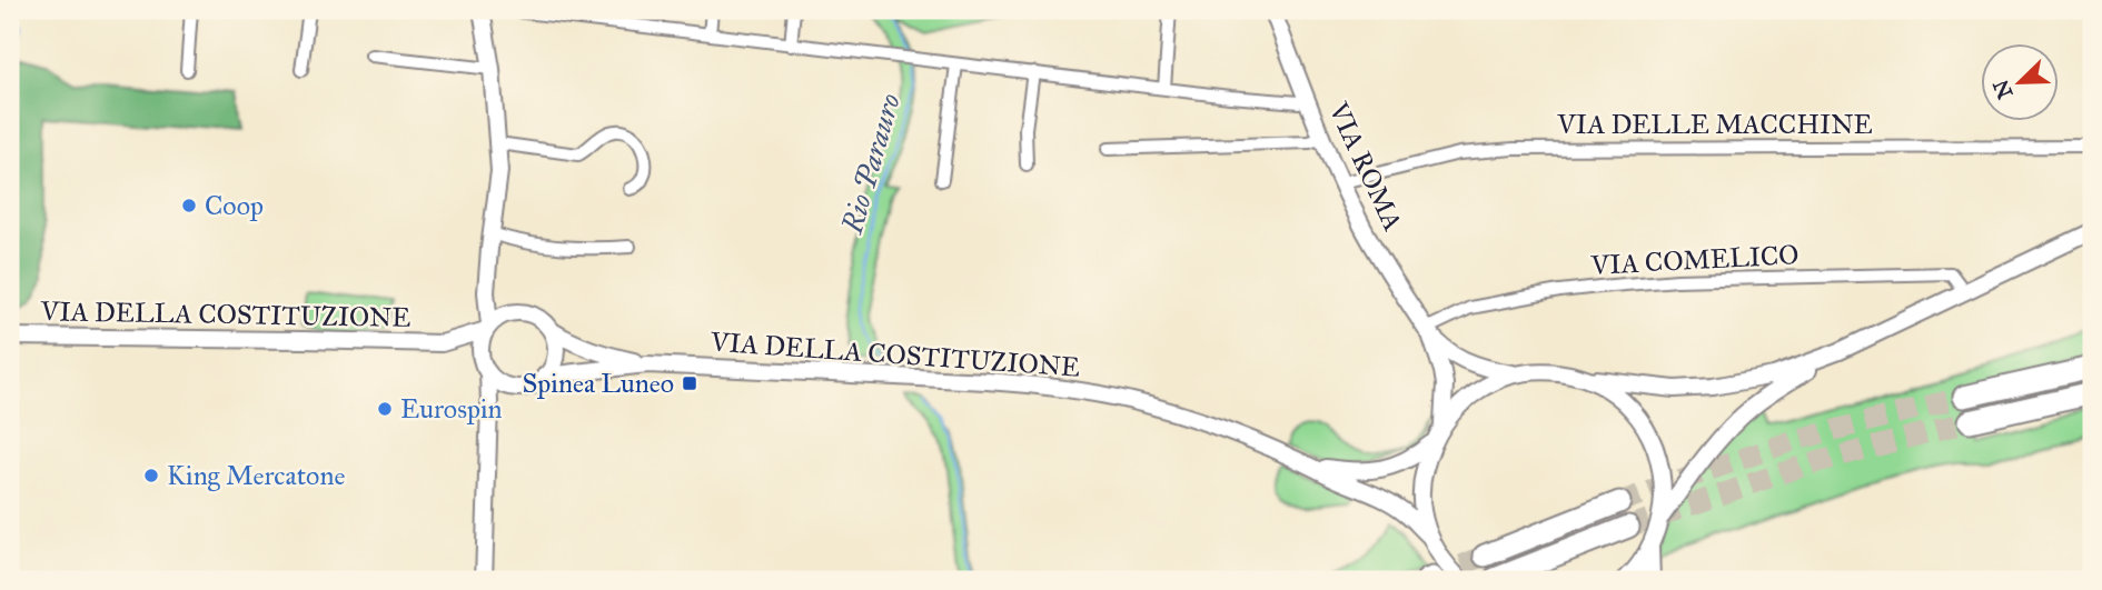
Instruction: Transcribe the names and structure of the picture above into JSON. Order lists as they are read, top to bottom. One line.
{"streets":{"main road":["VIA ROMA","VIA DELLA COSTITUZIONE"],"street":["VIA DELLE MACCHINE","VIA COMELICO"]},"crossings":[["VIA DELLE MACCHINE","VIA ROMA"],["VIA ROMA","VIA COMELICO"]],"water":["Rio Parauro"],"places":{"other":["Coop","Eurospin","King Mercatone"],"transit":["Spinea Luneo"]},"north":"bottom left"}
